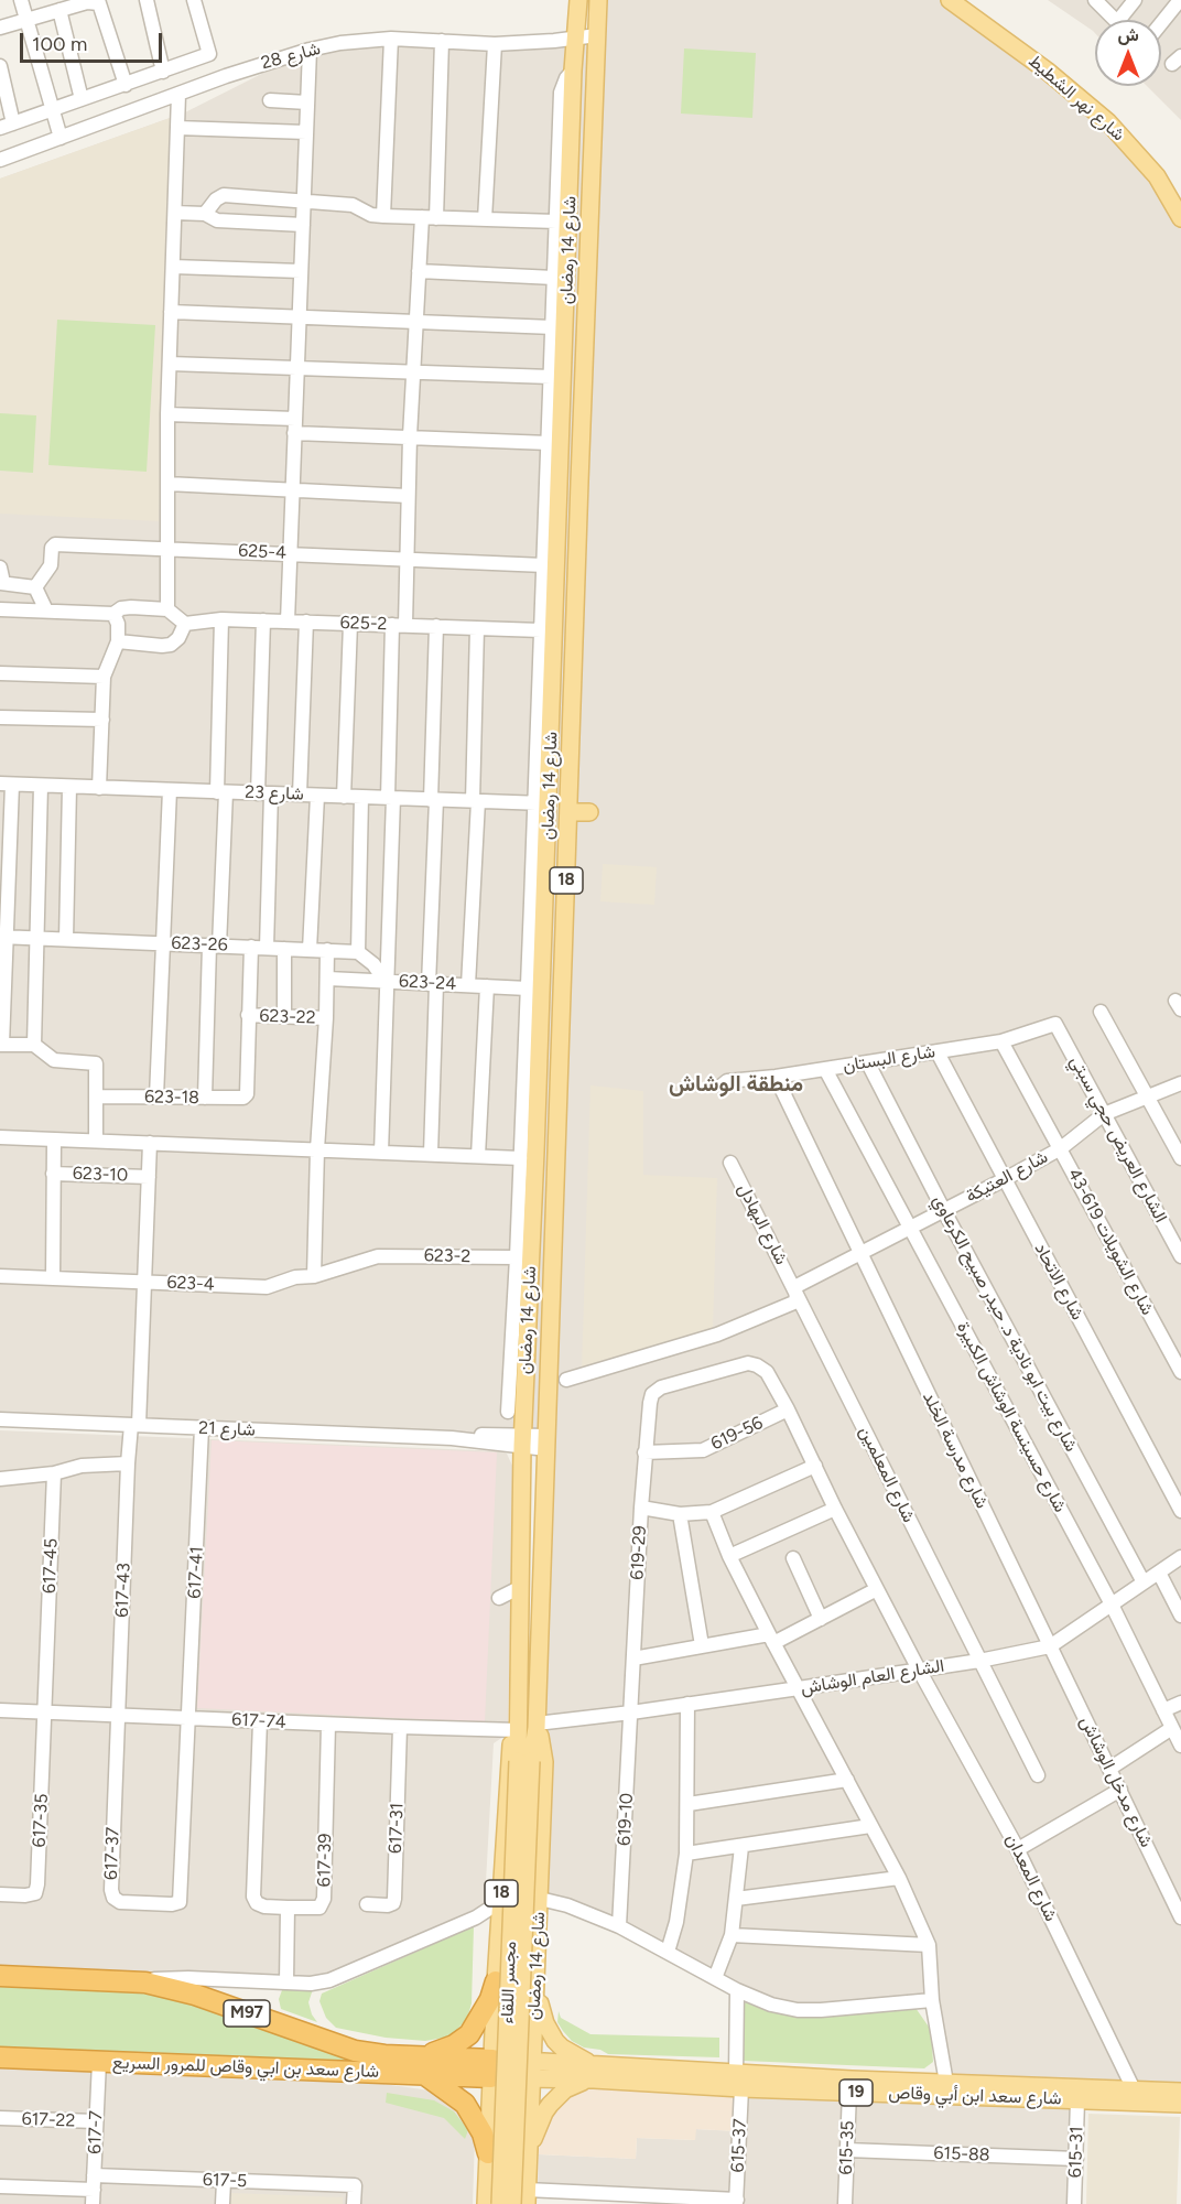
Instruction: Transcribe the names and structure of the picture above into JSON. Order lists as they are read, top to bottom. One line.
{"streets":{"highway":["M97","شارع سعد بن ابي وقاص للمرور السريع"],"main road":["شارع نهر الشطيط","شارع 14 رمضان","18","مجسر اللقاء","19","شارع سعد ابن أبي وقاص"],"street":["شارع 28","625-4","625-2","شارع 23","623-26","623-24","623-22","شارع البستان","623-18","الشارع العريض حجي سبتي","623-10","شارع العتيکة","شارع البهادل","شارع الشويلات 619-43","623-2","شارع الاتحاد","623-4","شارع بيت ابو نادية د. حيدر صبيح الكرعاوي","شارع حسينسة الوشاش الكبيرة","شارع 21","619-56","شارع مدرسة الخلد","شارع المعلمين","619-29","617-45","617-41","617-43","الشارع العام الوشاش","617-74","شارع مدخل الوشاش","619-10","617-35","617-31","617-37","617-39","شارع المعدان","617-22","617-7","615-37","615-35","615-31","615-88","617-5"]},"crossings":[["شارع 28","شارع 14 رمضان"],["شارع 14 رمضان","شارع 23"],["شارع 14 رمضان","شارع 21"],["شارع 14 رمضان","الشارع العام الوشاش"],["شارع 14 رمضان","617-74"],["شارع 14 رمضان","مجسر اللقاء"],["شارع 14 رمضان","شارع سعد بن ابي وقاص للمرور السريع"],["شارع 14 رمضان","شارع سعد ابن أبي وقاص"],["623-22","623-18"],["شارع البستان","الشارع العريض حجي سبتي"],["شارع البستان","شارع الشويلات 619-43"],["شارع البستان","شارع الاتحاد"],["شارع البستان","شارع بيت ابو نادية د. حيدر صبيح الكرعاوي"],["شارع البستان","شارع حسينسة الوشاش الكبيرة"],["شارع البستان","شارع مدرسة الخلد"],["الشارع العريض حجي سبتي","شارع العتيکة"],["623-10","617-43"],["شارع العتيکة","شارع البهادل"],["شارع العتيکة","شارع الشويلات 619-43"],["شارع العتيکة","شارع الاتحاد"],["شارع العتيکة","شارع بيت ابو نادية د. حيدر صبيح الكرعاوي"],["شارع العتيکة","شارع حسينسة الوشاش الكبيرة"],["شارع العتيکة","شارع مدرسة الخلد"],["شارع العتيکة","شارع المعلمين"],["شارع البهادل","شارع المعلمين"],["623-2","623-4"],["623-4","617-43"],["شارع بيت ابو نادية د. حيدر صبيح الكرعاوي","الشارع العام الوشاش"],["شارع حسينسة الوشاش الكبيرة","الشارع العام الوشاش"],["شارع 21","617-41"],["شارع 21","617-43"],["619-56","619-29"],["619-56","شارع المعدان"],["شارع مدرسة الخلد","الشارع العام الوشاش"],["شارع مدرسة الخلد","شارع مدخل الوشاش"],["شارع المعلمين","الشارع العام الوشاش"],["619-29","الشارع العام الوشاش"],["619-29","619-10"],["619-29","شارع المعدان"],["617-45","617-74"],["617-45","617-35"],["617-41","617-74"],["617-41","617-37"],["617-43","617-74"],["617-43","617-37"],["الشارع العام الوشاش","شارع مدخل الوشاش"],["الشارع العام الوشاش","619-10"],["الشارع العام الوشاش","شارع المعدان"],["617-74","617-35"],["617-74","617-31"],["617-74","617-37"],["617-74","617-39"],["شارع المعدان","شارع سعد ابن أبي وقاص"],["شارع سعد بن ابي وقاص للمرور السريع","617-7"],["شارع سعد ابن أبي وقاص","615-37"],["شارع سعد ابن أبي وقاص","615-35"],["شارع سعد ابن أبي وقاص","615-31"],["617-22","617-7"],["617-7","617-5"],["615-35","615-88"],["615-31","615-88"]],"districts":["منطقة الوشاش"],"scale_bar":"100 m","north":"top"}
